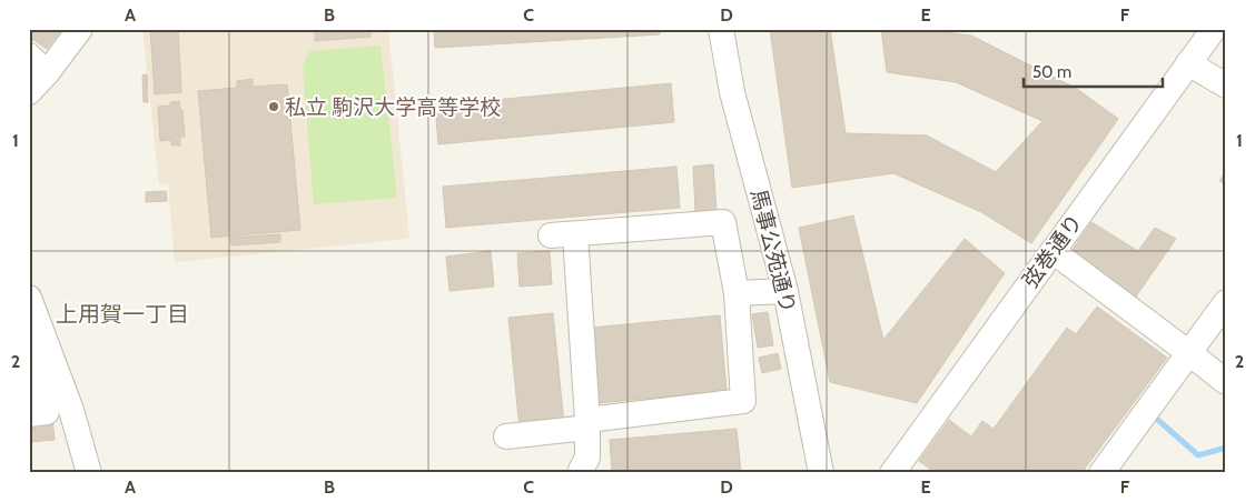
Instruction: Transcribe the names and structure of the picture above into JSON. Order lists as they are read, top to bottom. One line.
{"streets":{"street":["馬事公苑通り","弦巻通り"]},"districts":["上用賀一丁目"],"places":["私立 駒沢大学高等学校"],"scale_bar":"50 m","grid":{"columns":["A","B","C","D","E","F"],"rows":["1","2"]}}
